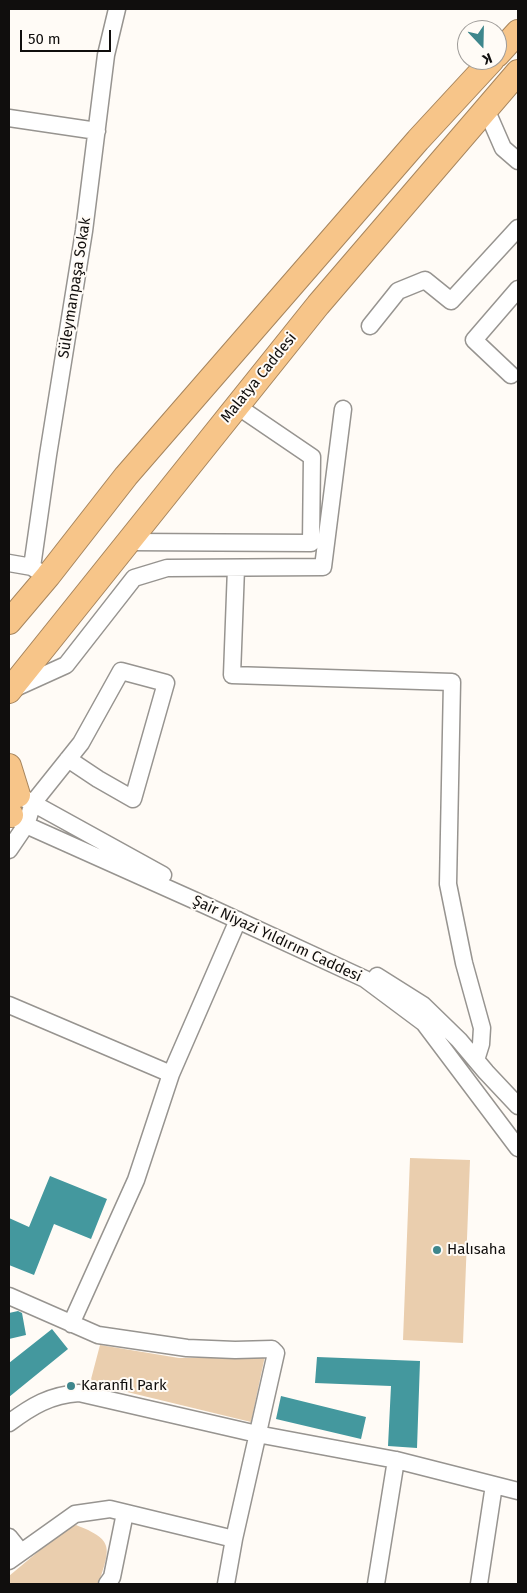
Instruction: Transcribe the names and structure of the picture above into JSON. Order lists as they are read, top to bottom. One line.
{"streets":{"highway":["Malatya Caddesi"],"street":["Süleymanpaşa Sokak","Şair Niyazi Yıldırım Caddesi"]},"places":["Halısaha","Karanfil Park"],"scale_bar":"50 m","north":"bottom"}
